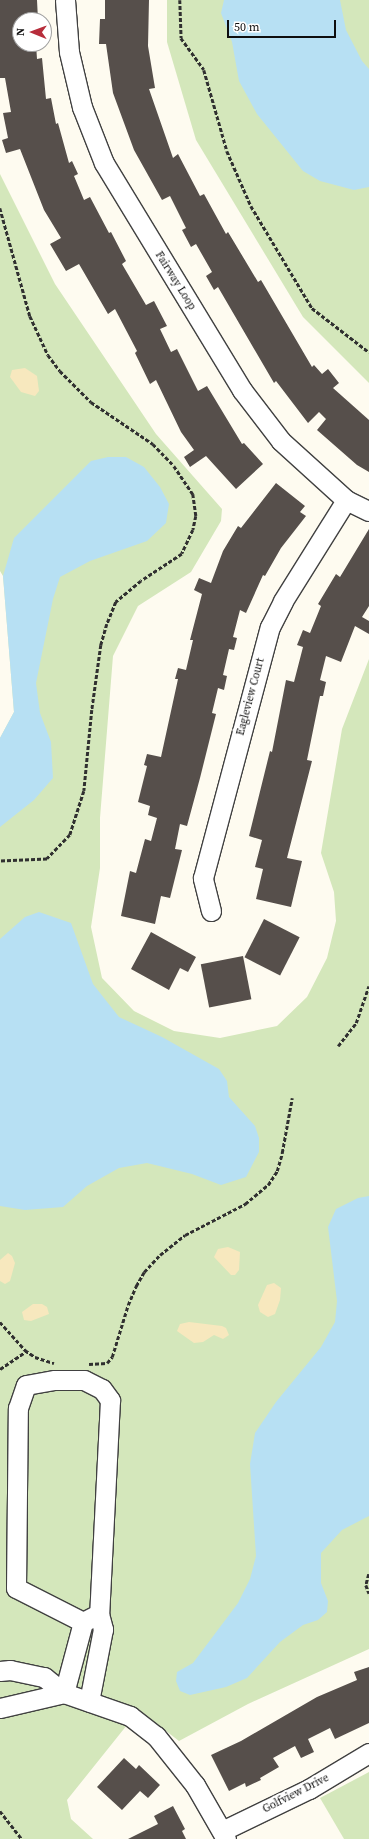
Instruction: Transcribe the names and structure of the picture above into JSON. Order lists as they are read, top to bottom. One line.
{"streets":{"street":["Fairway Loop","Eagleview Court","Golfview Drive"]},"crossings":[["Fairway Loop","Eagleview Court"]],"scale_bar":"50 m","north":"left"}
